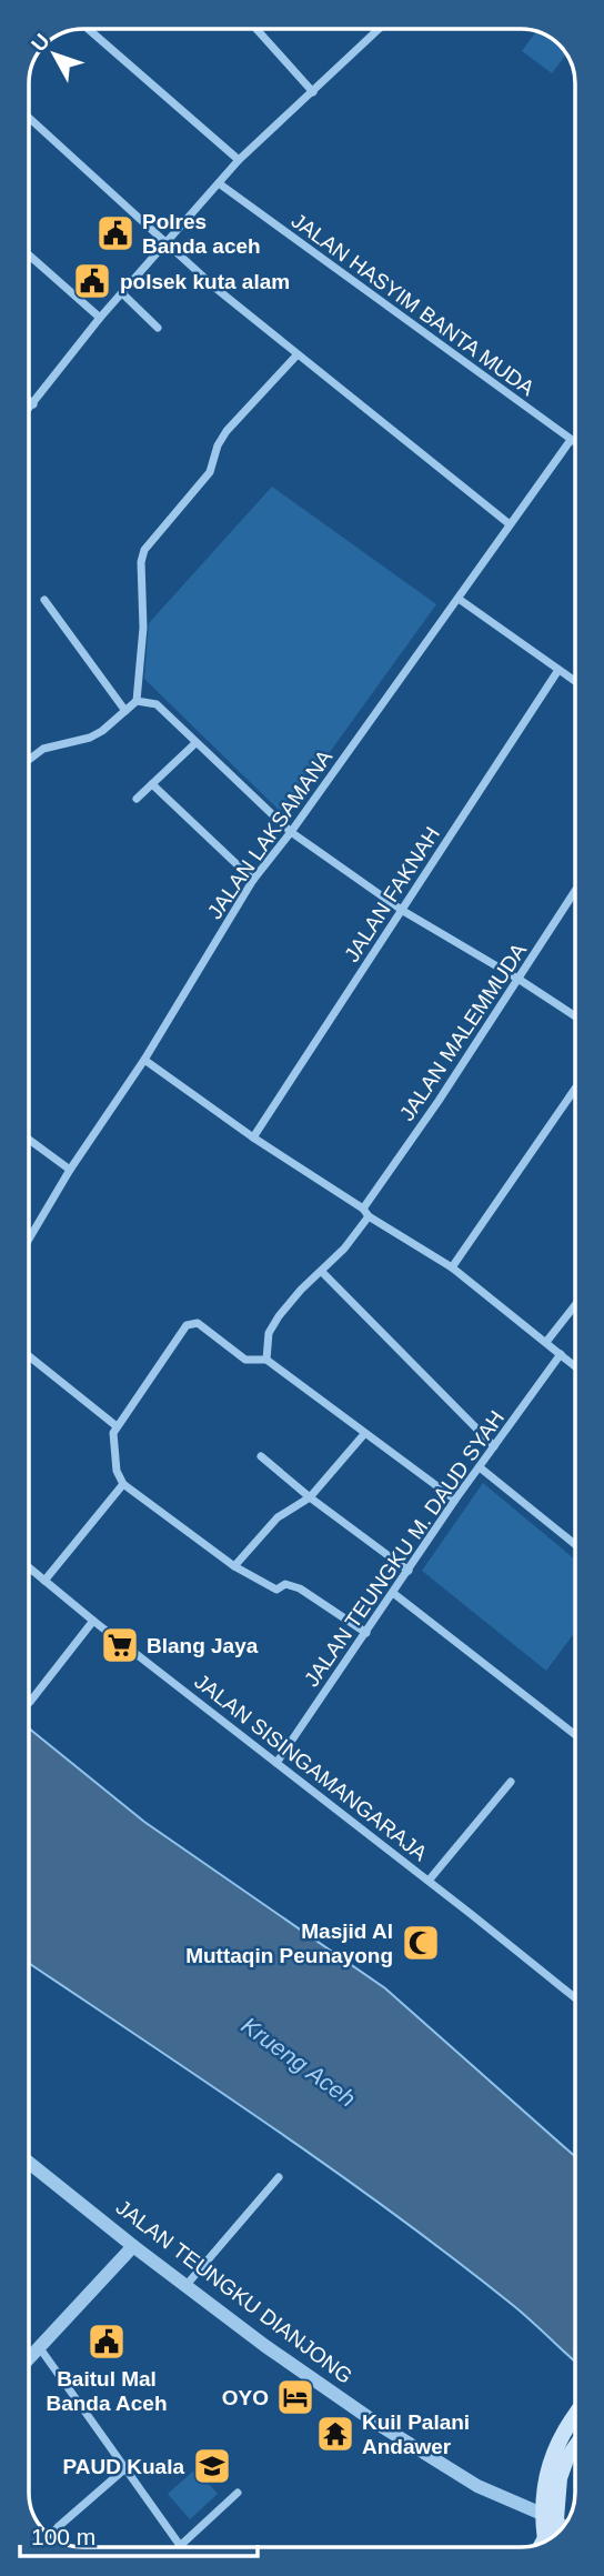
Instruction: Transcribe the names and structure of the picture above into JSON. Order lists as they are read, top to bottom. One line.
{"streets":{"street":["JALAN HASYIM BANTA MUDA","JALAN LAKSAMANA","JALAN FAKNAH","JALAN MALEMMUDA","JALAN TEUNGKU M. DAUD SYAH","JALAN SISINGAMANGARAJA","JALAN TEUNGKU DIANJONG"]},"crossings":[["JALAN HASYIM BANTA MUDA","JALAN LAKSAMANA"],["JALAN TEUNGKU M. DAUD SYAH","JALAN SISINGAMANGARAJA"]],"water":["Krueng Aceh"],"places":{"public building":["Polres Banda aceh","polsek kuta alam","Baitul Mal Banda Aceh"],"supermarket":["Blang Jaya"],"mosque":["Masjid Al Muttaqin Peunayong"],"hotel":["OYO"],"temple":["Kuil Palani Andawer"],"school or university":["PAUD Kuala"]},"scale_bar":"100 m","north":"top left"}
